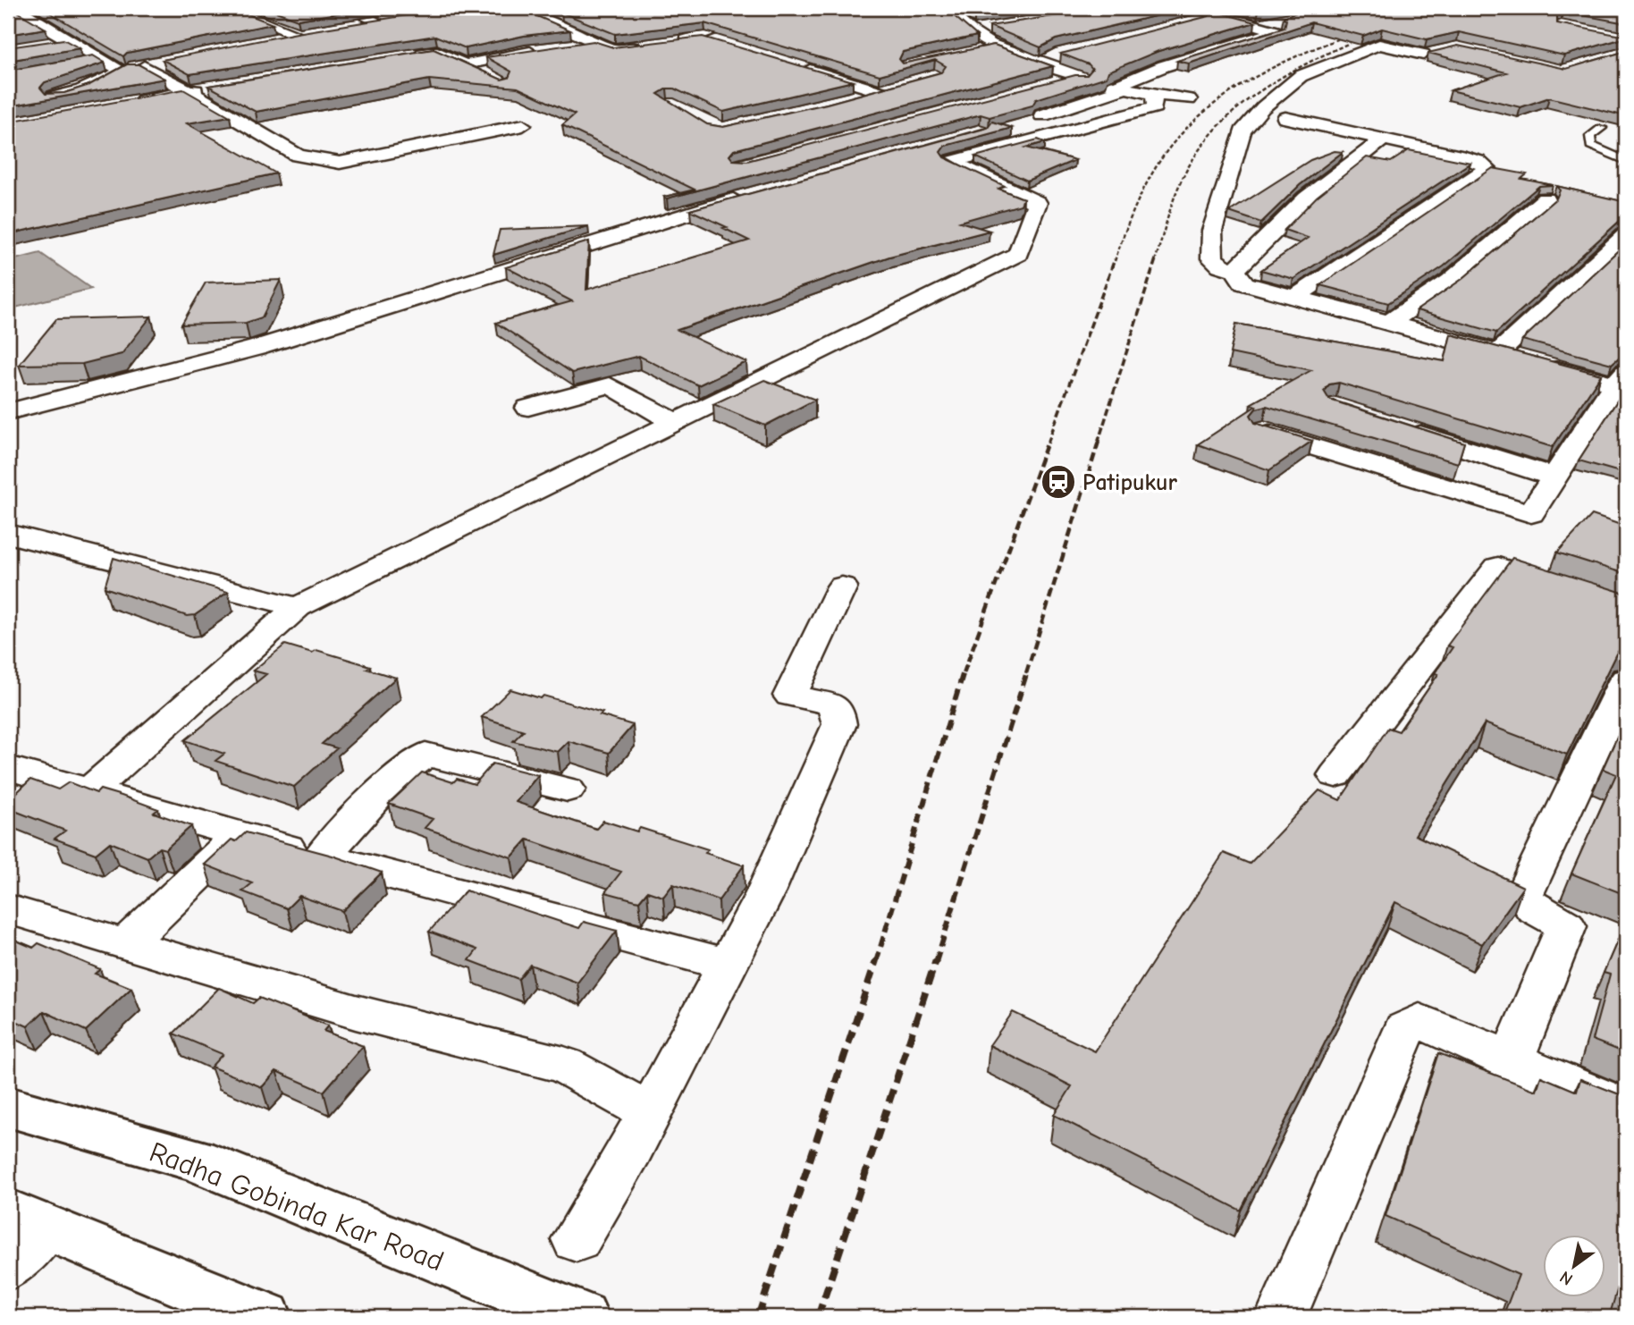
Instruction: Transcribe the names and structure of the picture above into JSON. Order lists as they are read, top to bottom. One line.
{"streets":{"main road":["Radha Gobinda Kar Road"]},"places":{"station":["Patipukur"]},"north":"bottom left"}
